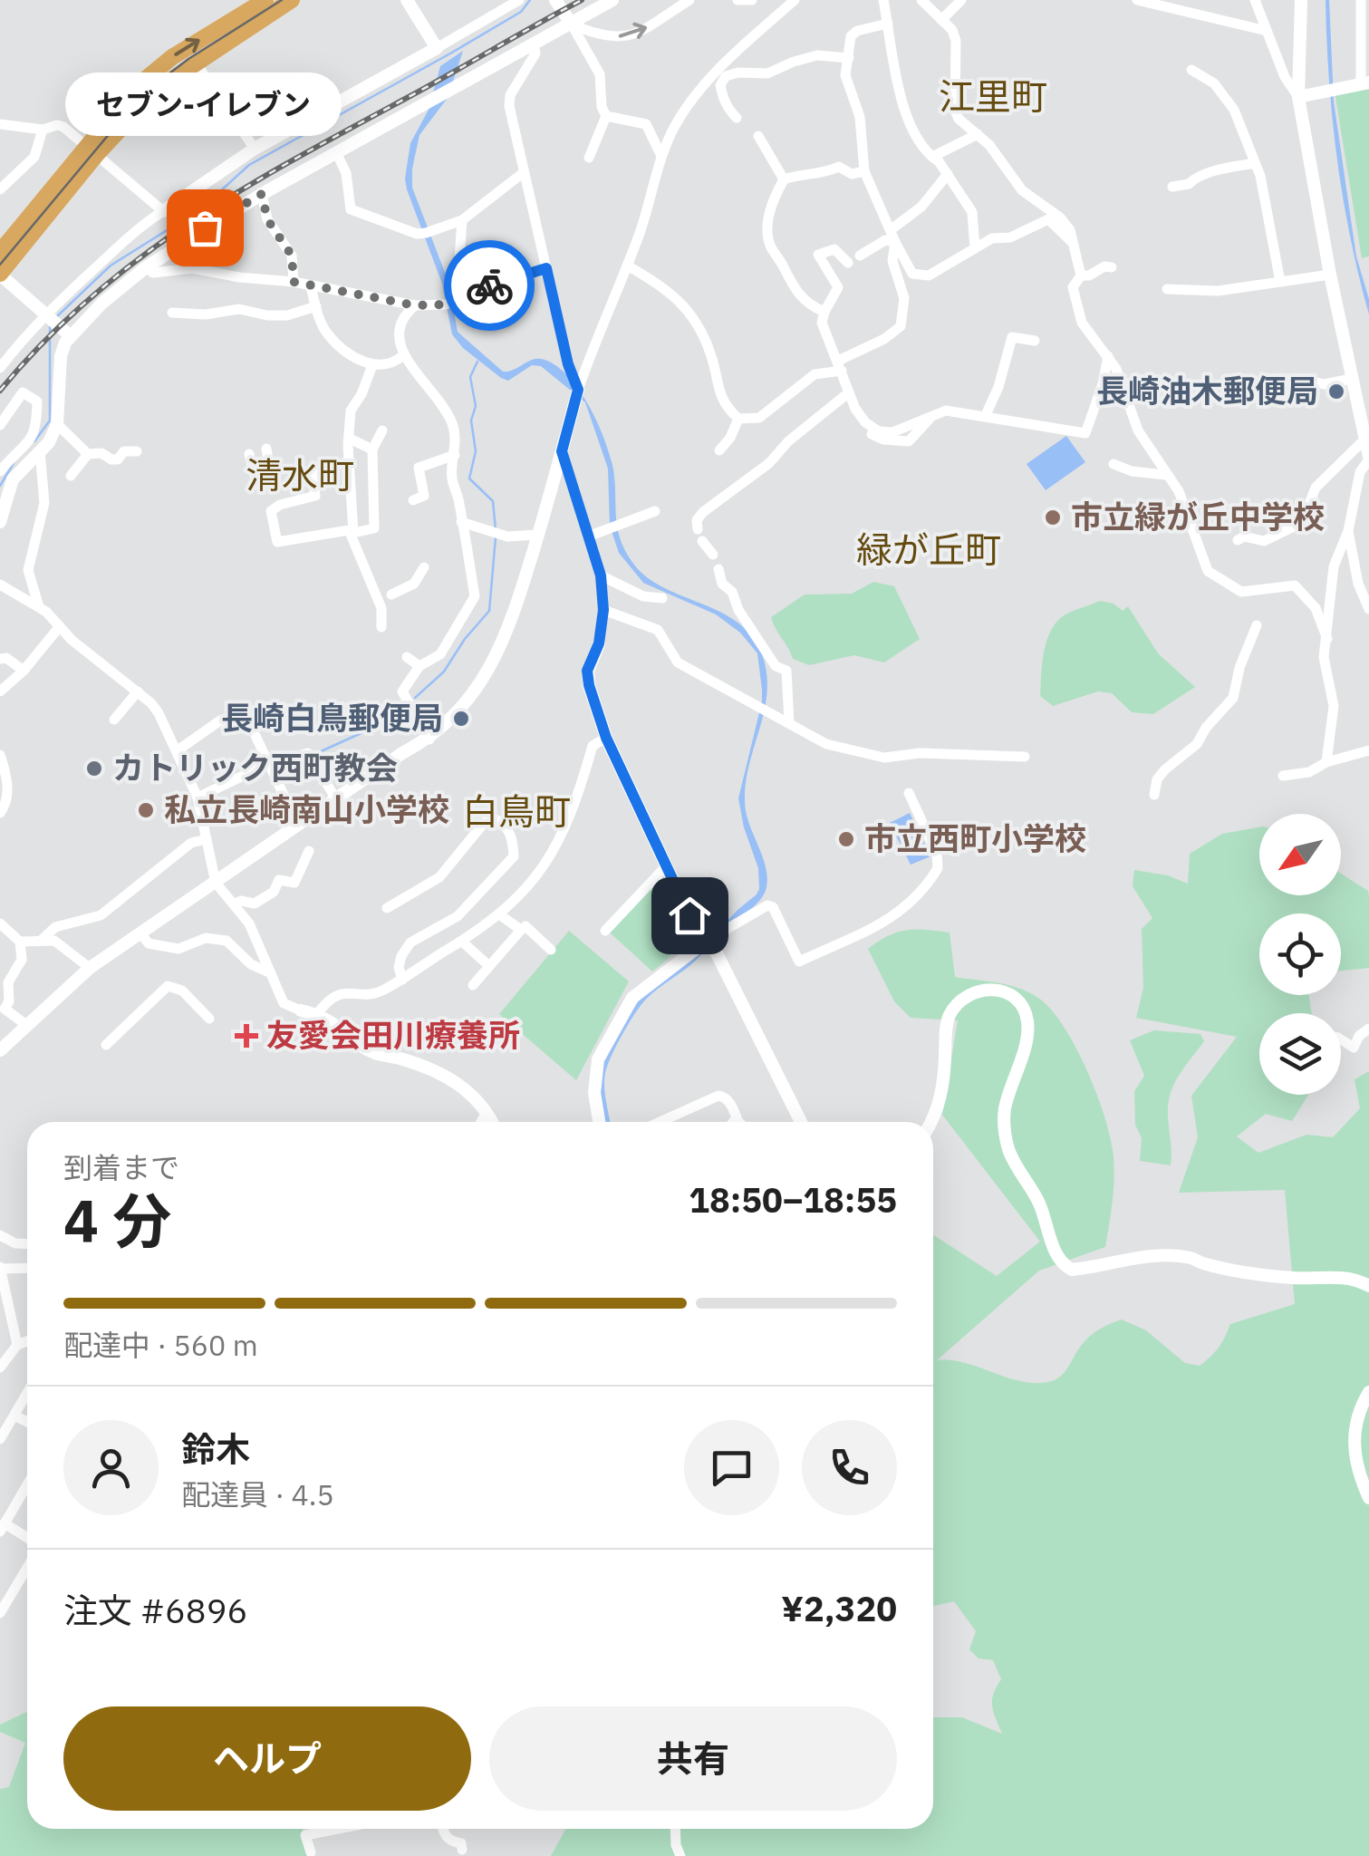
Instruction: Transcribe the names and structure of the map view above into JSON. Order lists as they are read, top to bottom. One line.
{"districts":["江里町","清水町","緑が丘町","白鳥町"],"places":{"other":["セブン-イレブン","長崎油木郵便局","市立緑が丘中学校","長崎白鳥郵便局","カトリック西町教会","私立長崎南山小学校","市立西町小学校"],"health":["友愛会田川療養所"]},"north":"bottom left","page":{"bubble":"セブン-イレブン","heading":["4 分","到着まで","18:50–18:55"],"panel":["鈴木","配達員 · 4.5","注文 #6896","¥2,320"],"bar":"配達中 · 560 m","buttons":["ヘルプ","共有"]}}
